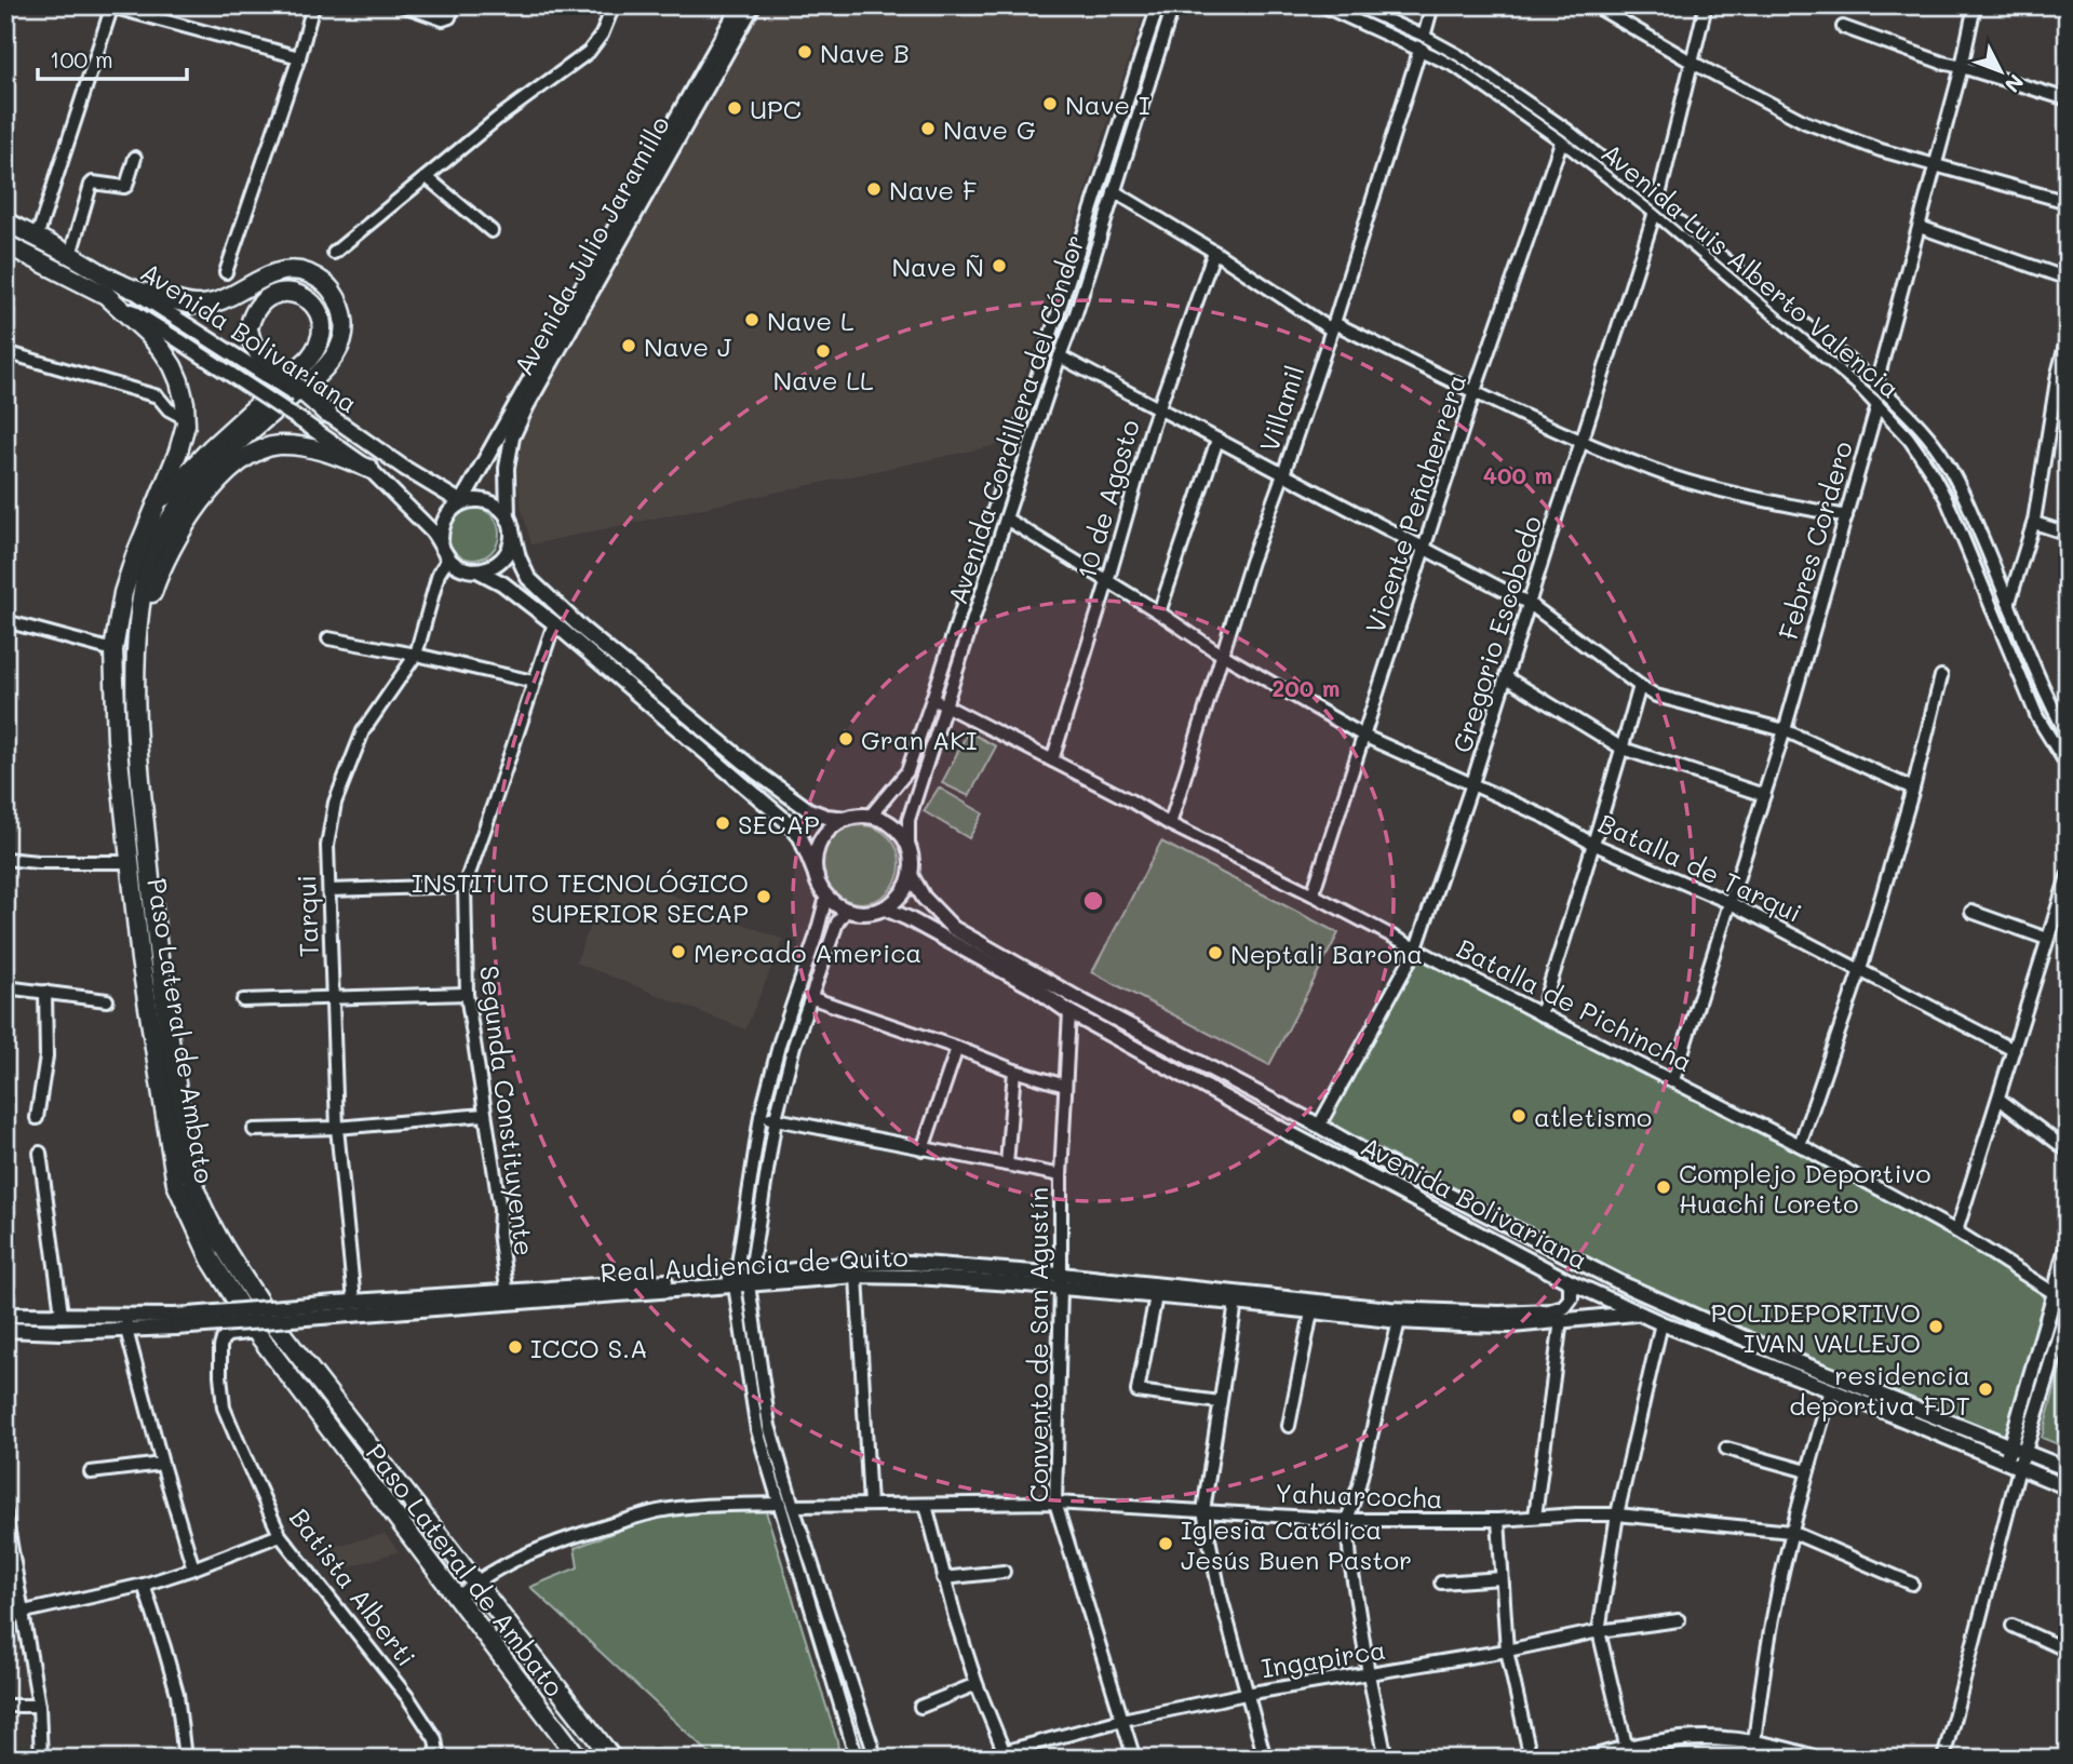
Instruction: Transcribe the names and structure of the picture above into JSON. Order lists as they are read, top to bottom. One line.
{"streets":{"highway":["Avenida Bolivariana","Paso Lateral de Ambato"],"main road":["Avenida Julio Jaramillo","Real Audiencia de Quito"],"street":["Avenida Luis Alberto Valencia","Villamil","Avenida Cordillera del Cóndor","10 de Agosto","Vicente Peñaherrera","Febres Cordero","Gregorio Escobedo","Batalla de Tarqui","Tarqui","Batalla de Pichincha","Segunda Constituyente","Convento de San Agustín","Yahuarcocha","Batista Alberti","Ingapirca"]},"crossings":[["Avenida Julio Jaramillo","Avenida Bolivariana"],["Avenida Julio Jaramillo","Tarqui"],["Avenida Luis Alberto Valencia","Villamil"],["Avenida Luis Alberto Valencia","Vicente Peñaherrera"],["Avenida Luis Alberto Valencia","Febres Cordero"],["Avenida Luis Alberto Valencia","Gregorio Escobedo"],["Avenida Bolivariana","Avenida Cordillera del Cóndor"],["Avenida Bolivariana","Gregorio Escobedo"],["Avenida Bolivariana","Tarqui"],["Avenida Bolivariana","Real Audiencia de Quito"],["Avenida Bolivariana","Convento de San Agustín"],["Villamil","Batalla de Tarqui"],["Villamil","Batalla de Pichincha"],["Avenida Cordillera del Cóndor","Batalla de Pichincha"],["10 de Agosto","Batalla de Pichincha"],["Vicente Peñaherrera","Batalla de Tarqui"],["Vicente Peñaherrera","Batalla de Pichincha"],["Febres Cordero","Batalla de Tarqui"],["Febres Cordero","Batalla de Pichincha"],["Gregorio Escobedo","Batalla de Tarqui"],["Gregorio Escobedo","Batalla de Pichincha"],["Tarqui","Real Audiencia de Quito"],["Paso Lateral de Ambato","Batista Alberti"],["Segunda Constituyente","Real Audiencia de Quito"],["Real Audiencia de Quito","Convento de San Agustín"],["Convento de San Agustín","Yahuarcocha"],["Convento de San Agustín","Ingapirca"]],"places":["Nave B","Nave I","UPC","Nave G","Nave F","Nave Ñ","Nave L","Nave J","Nave LL","Gran AKI","SECAP","INSTITUTO TECNOLÓGICO SUPERIOR SECAP","Mercado America","Neptali Barona","atletismo","Complejo Deportivo Huachi Loreto","POLIDEPORTIVO IVAN VALLEJO","ICCO S.A","residencia deportiva FDT","Iglesia Católica Jesús Buen Pastor"],"scale_bar":"100 m","north":"bottom right","rings":["400 m","200 m"]}
